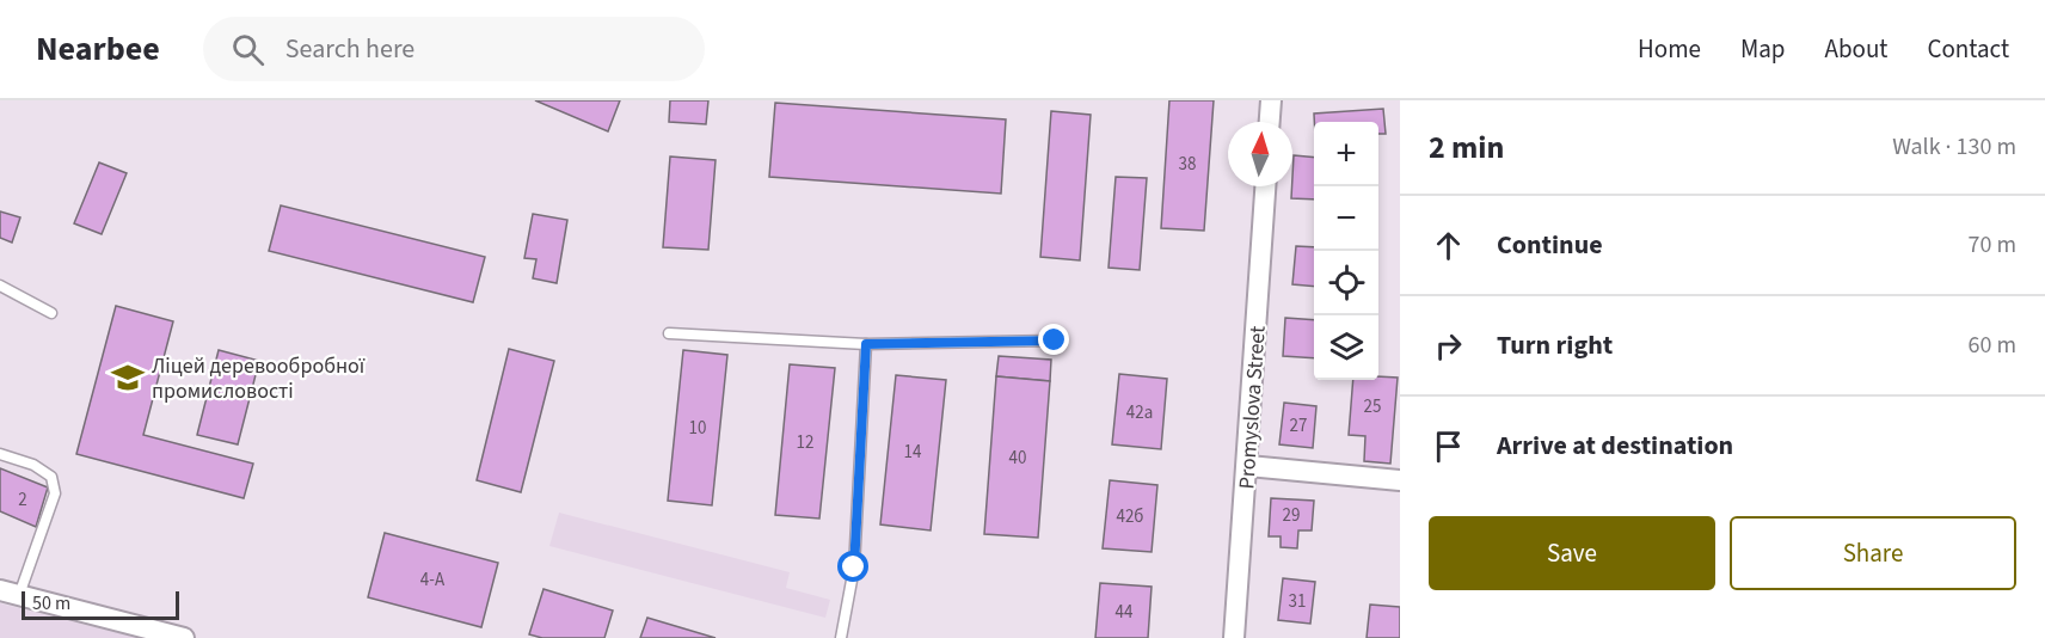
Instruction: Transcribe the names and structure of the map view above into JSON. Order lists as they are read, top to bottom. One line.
{"streets":{"street":["Promyslova Street"]},"places":{"school or university":["Ліцей деревообробної промисловості"]},"house_numbers":["38","25","42а","27","10","12","14","40","2","29","42б","4-А","31","44"],"scale_bar":"50 m","north":"top","page":{"header":"Nearbee","search":"Search here","nav":["Home","Map","About","Contact"],"heading":["2 min","Walk · 130 m"],"map_buttons":["+","−"],"list":[["Continue","70 m"],["Turn right","60 m"],"Arrive at destination"],"buttons":["Save","Share"],"scale":"50 m"}}
